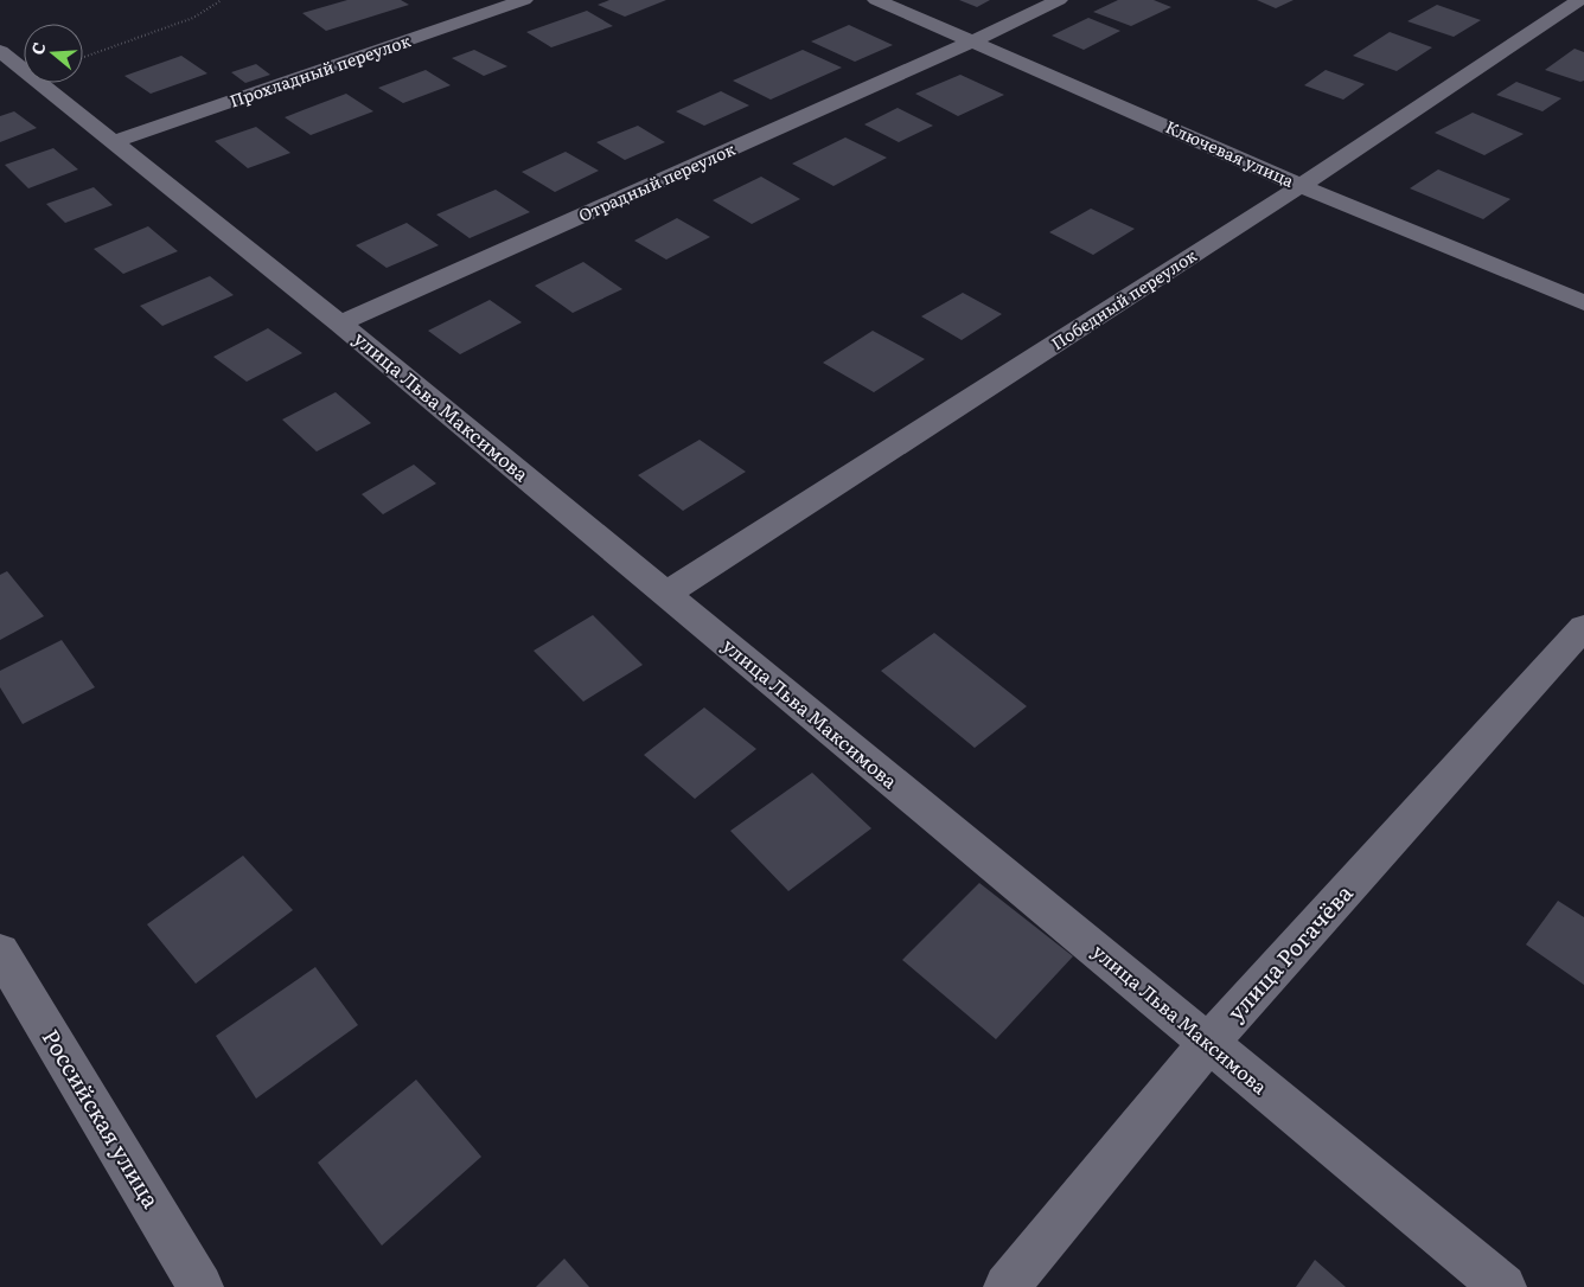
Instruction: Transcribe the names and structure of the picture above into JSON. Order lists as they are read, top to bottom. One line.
{"streets":{"street":["Прохладный переулок","Ключевая улица","Отрадный переулок","Победный переулок","улица Льва Максимова","улица Рогачёва","Российская улица"]},"crossings":[["Прохладный переулок","улица Льва Максимова"],["Ключевая улица","Отрадный переулок"],["Ключевая улица","Победный переулок"],["Отрадный переулок","улица Льва Максимова"],["Победный переулок","улица Льва Максимова"],["улица Льва Максимова","улица Рогачёва"]],"north":"left"}
